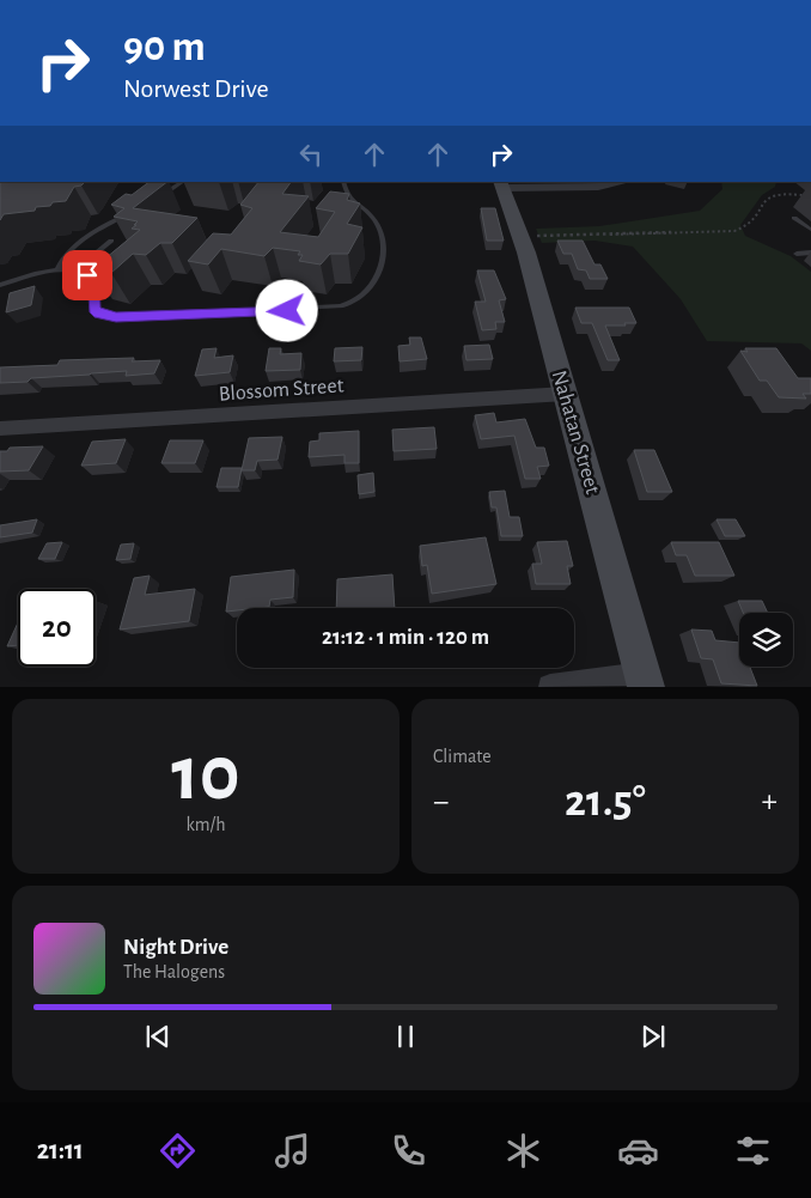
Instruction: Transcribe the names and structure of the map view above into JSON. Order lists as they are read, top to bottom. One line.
{"streets":{"main road":["Nahatan Street"],"street":["Blossom Street"]},"crossings":[["Blossom Street","Nahatan Street"]],"page":{"turn":["90 m","Norwest Drive"],"limit":"20","trip":"21:12 · 1 min · 120 m","tile":[["10","km/h"],"Climate"],"heat":["−","21.5°","+"],"song":["Night Drive","The Halogens"],"tabs":"21:11"}}
